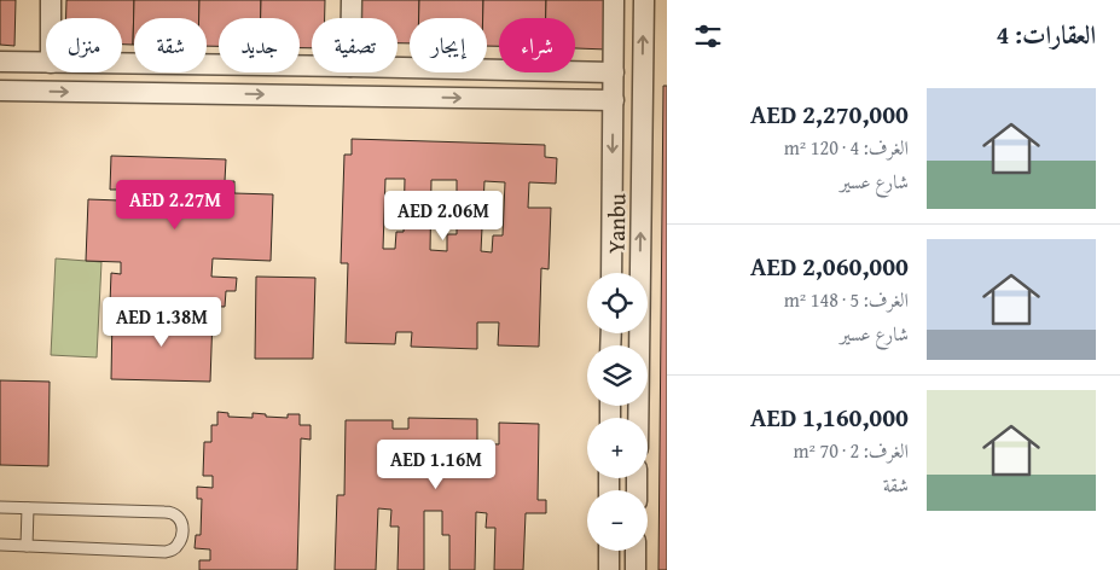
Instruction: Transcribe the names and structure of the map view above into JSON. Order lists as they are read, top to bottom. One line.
{"streets":{"street":["Yanbu"]},"page":{"heading":"العقارات: 4","chip":["شراء","إيجار","تصفية","جديد","شقة","منزل"],"list":[{"name":"AED 2,270,000","note":"الغرف: 4 · 120 m² · شارع عسير"},{"name":"AED 2,060,000","note":"الغرف: 5 · 148 m² · شارع عسير"},{"name":"AED 1,160,000","note":"الغرف: 2 · 70 m² · شقة"}],"price":["AED 2.27M","AED 2.06M","AED 1.38M","AED 1.16M"],"map_buttons":["+","−"]}}
